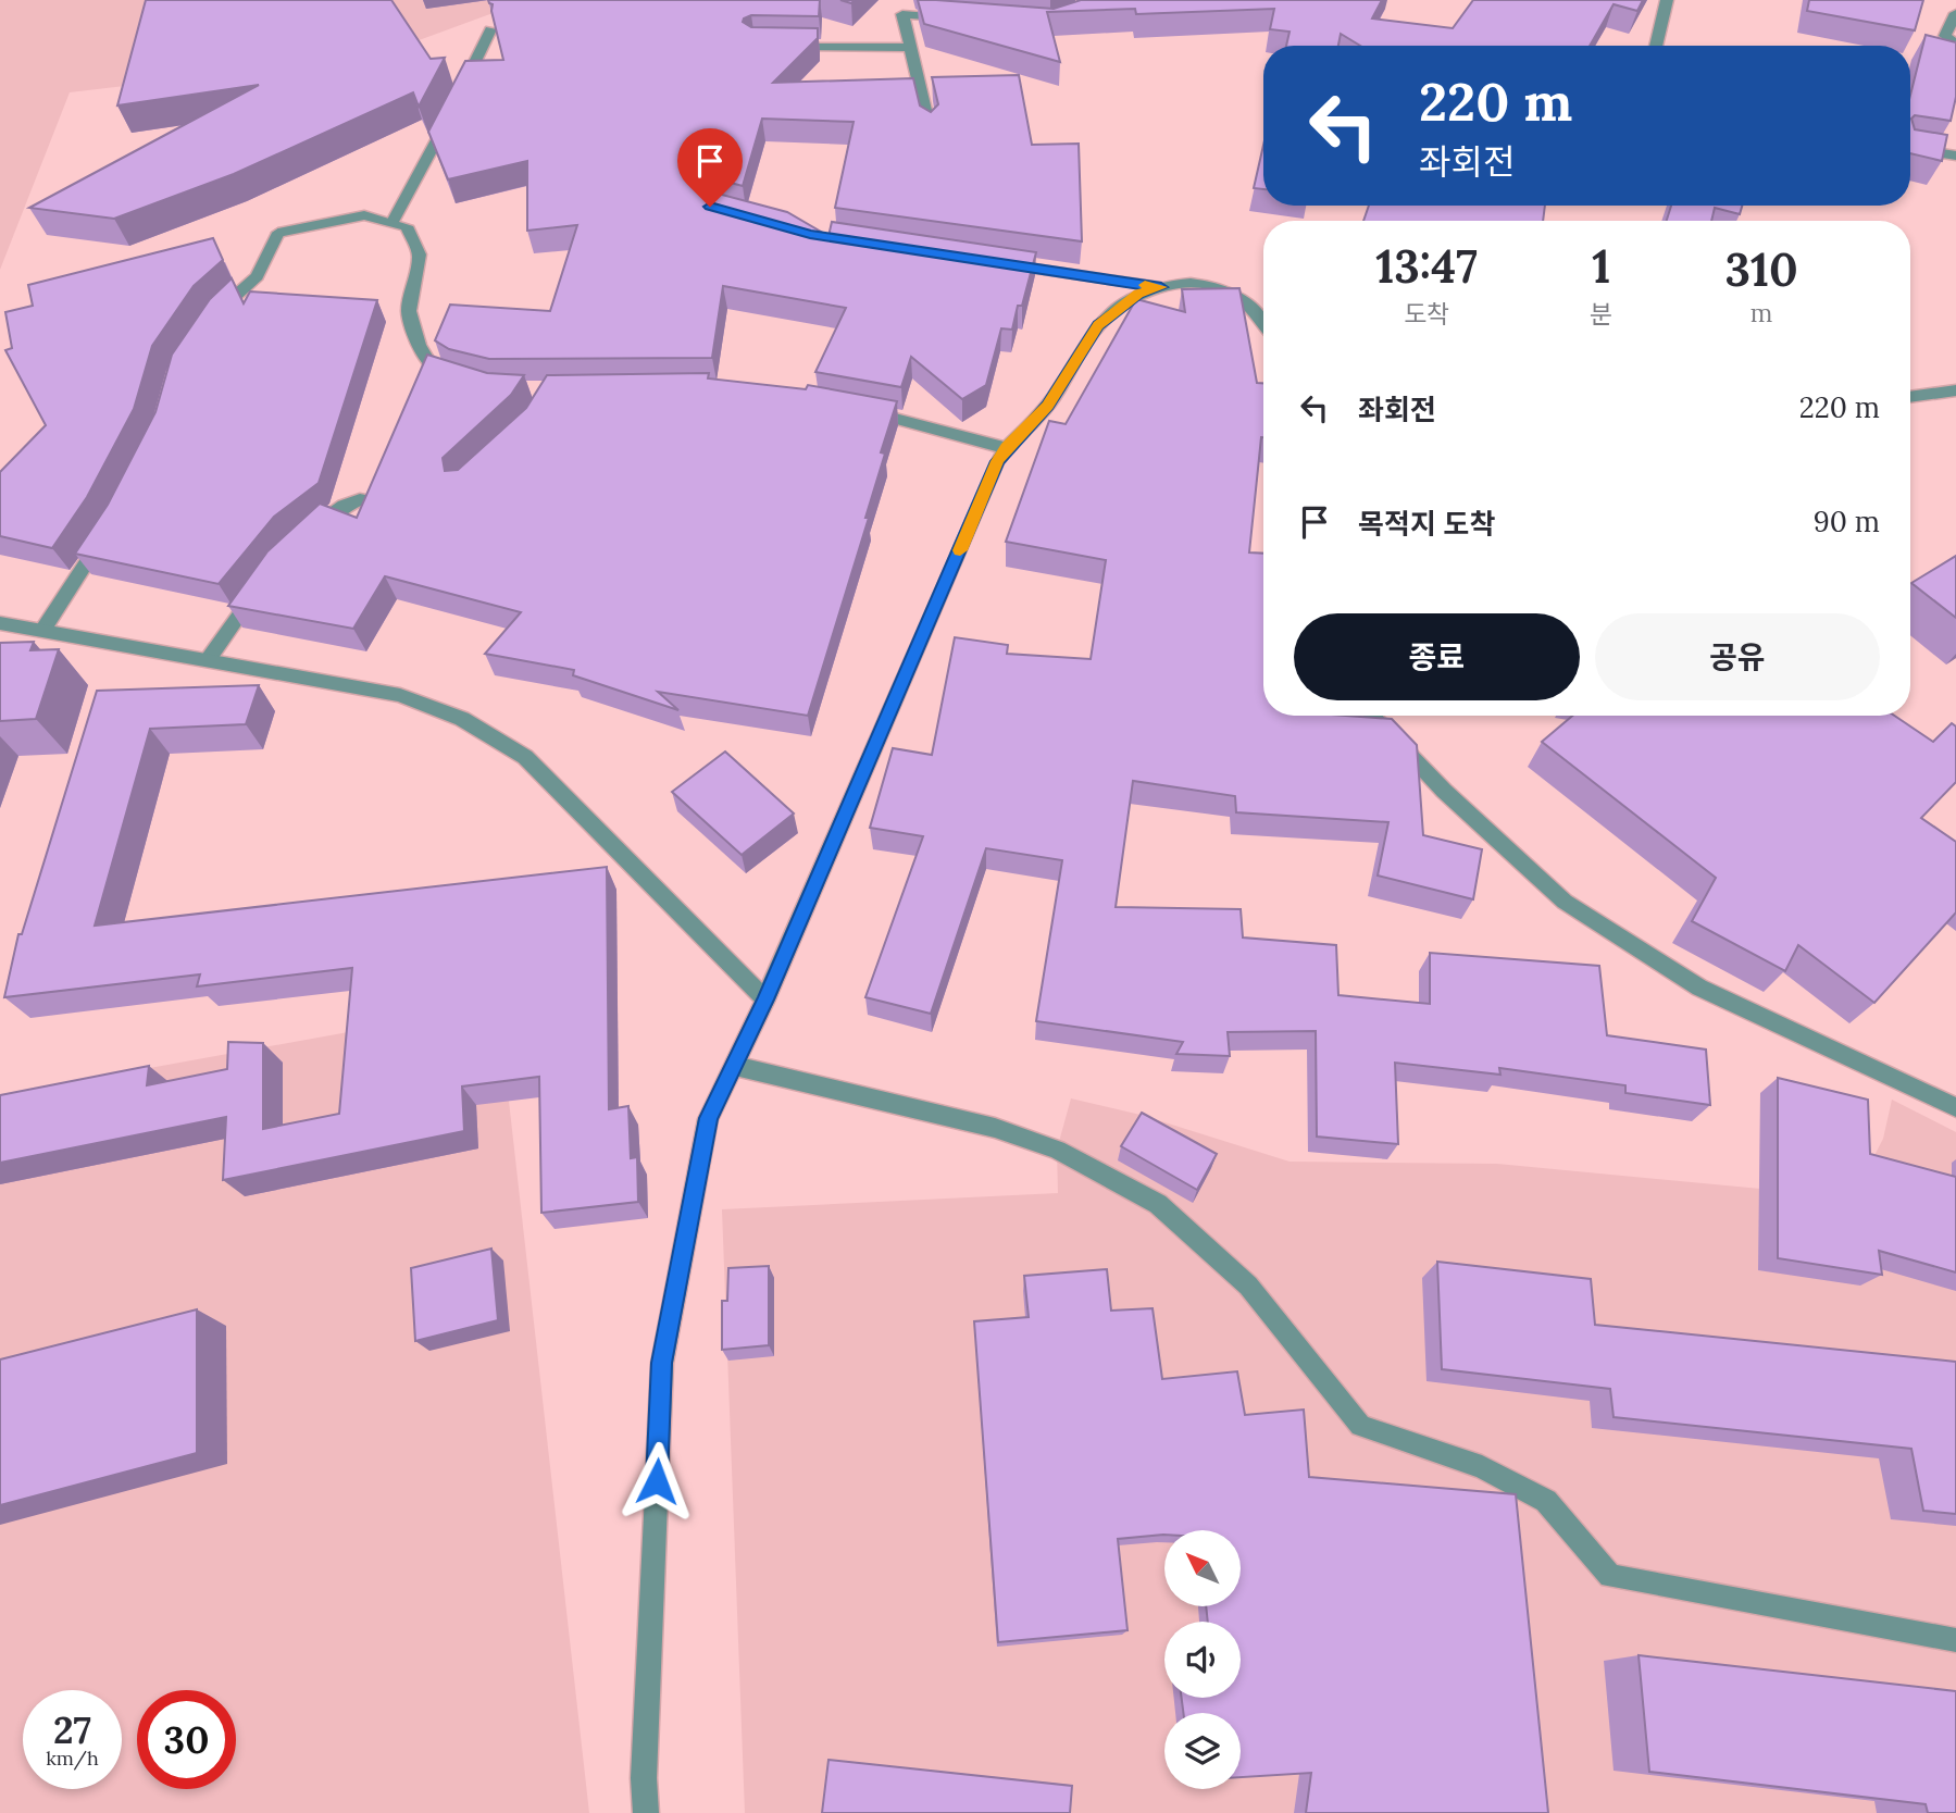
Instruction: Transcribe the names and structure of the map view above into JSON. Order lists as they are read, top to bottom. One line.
{"north":"top left","page":{"turn":["220 m","좌회전"],"eta":["13:47","도착","1","분","310","m"],"list":[{"name":"좌회전","value":"220 m"},{"name":"목적지 도착","value":"90 m"}],"buttons":["종료","공유"],"speed":"27 km/h","limit":"30"}}
